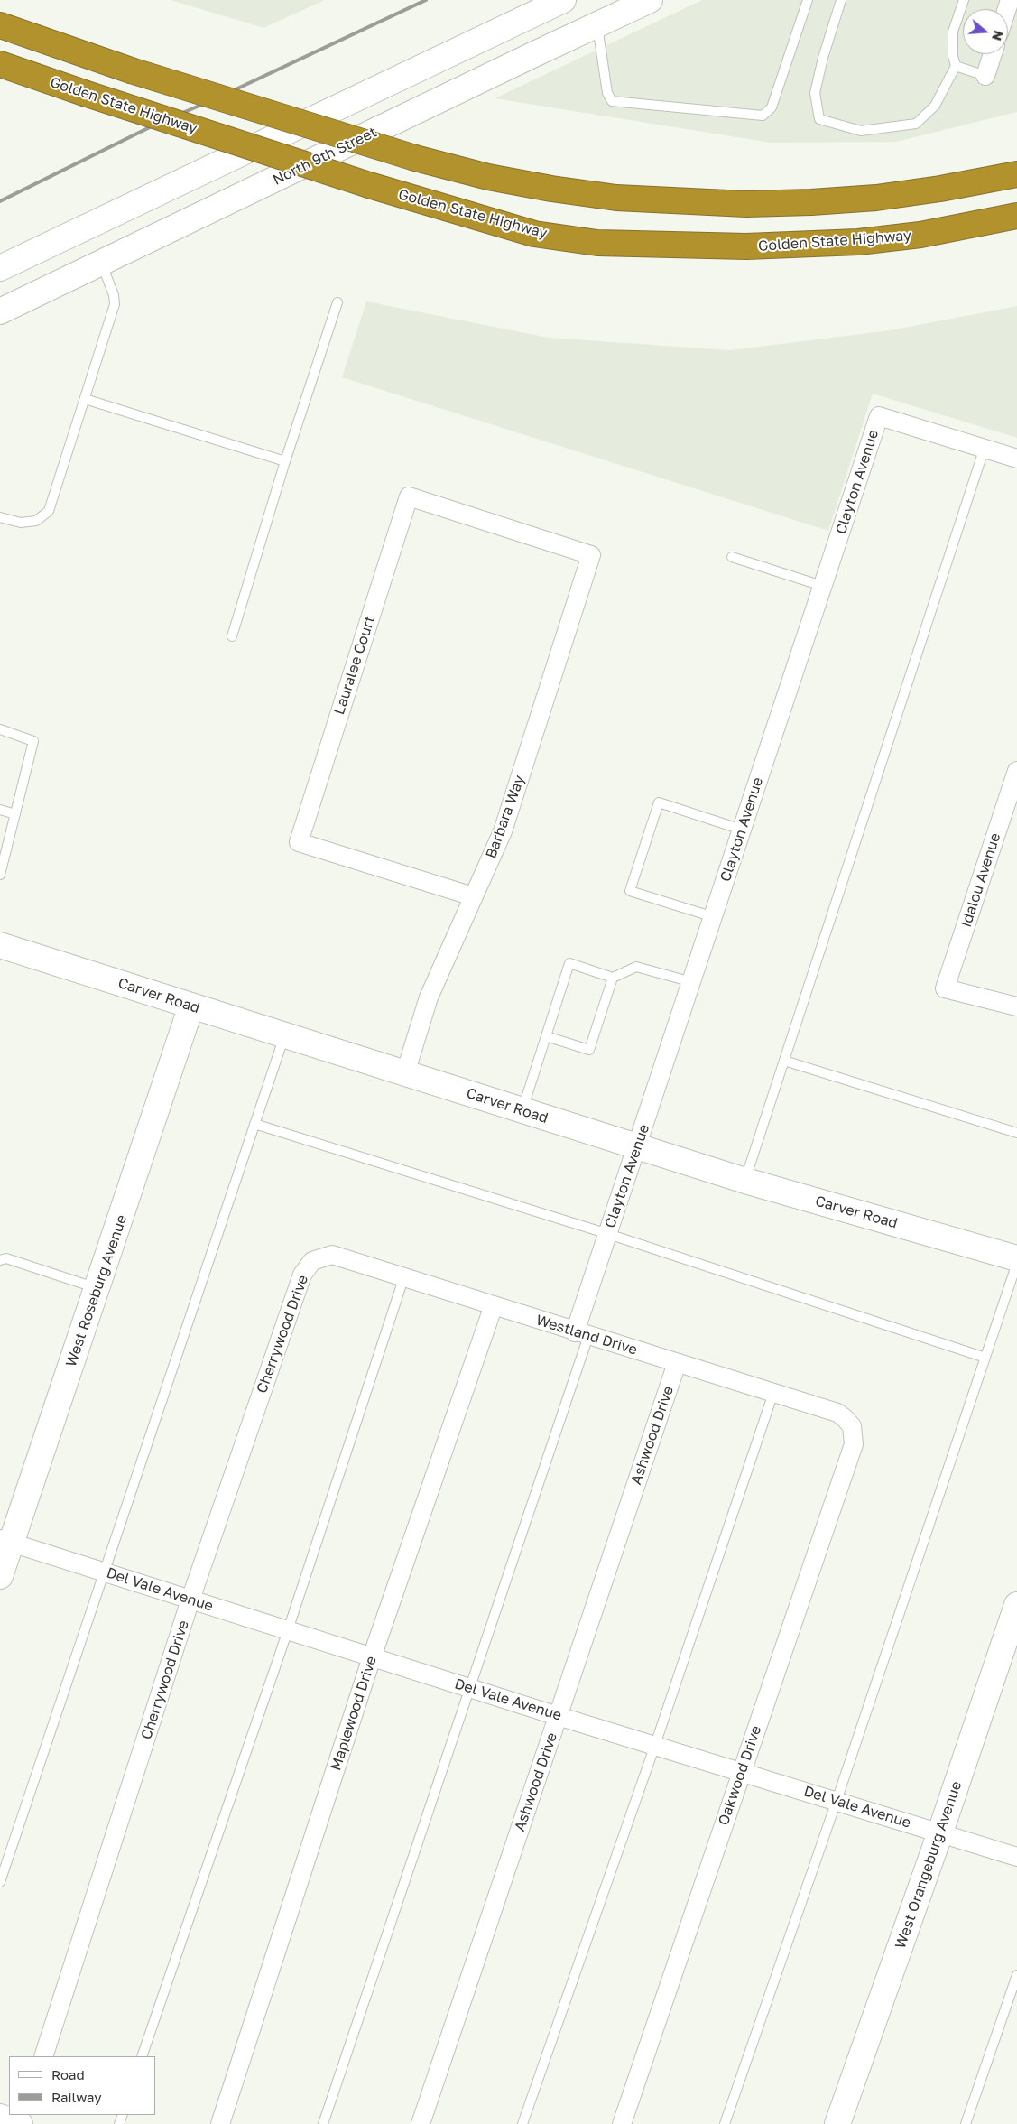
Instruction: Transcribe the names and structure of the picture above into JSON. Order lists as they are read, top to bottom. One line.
{"streets":{"highway":["Golden State Highway"],"street":["North 9th Street","Clayton Avenue","Lauralee Court","Barbara Way","Idalou Avenue","Carver Road","West Roseburg Avenue","Cherrywood Drive","Westland Drive","Ashwood Drive","Del Vale Avenue","Maplewood Drive","Oakwood Drive","West Orangeburg Avenue"]},"crossings":[["Clayton Avenue","Carver Road"],["Clayton Avenue","Westland Drive"],["Lauralee Court","Barbara Way"],["Barbara Way","Carver Road"],["Carver Road","West Roseburg Avenue"],["West Roseburg Avenue","Del Vale Avenue"],["Cherrywood Drive","Westland Drive"],["Cherrywood Drive","Del Vale Avenue"],["Westland Drive","Ashwood Drive"],["Westland Drive","Maplewood Drive"],["Westland Drive","Oakwood Drive"],["Ashwood Drive","Del Vale Avenue"],["Del Vale Avenue","Maplewood Drive"],["Del Vale Avenue","Oakwood Drive"],["Del Vale Avenue","West Orangeburg Avenue"]],"legend":["Road","Railway"],"north":"right"}
